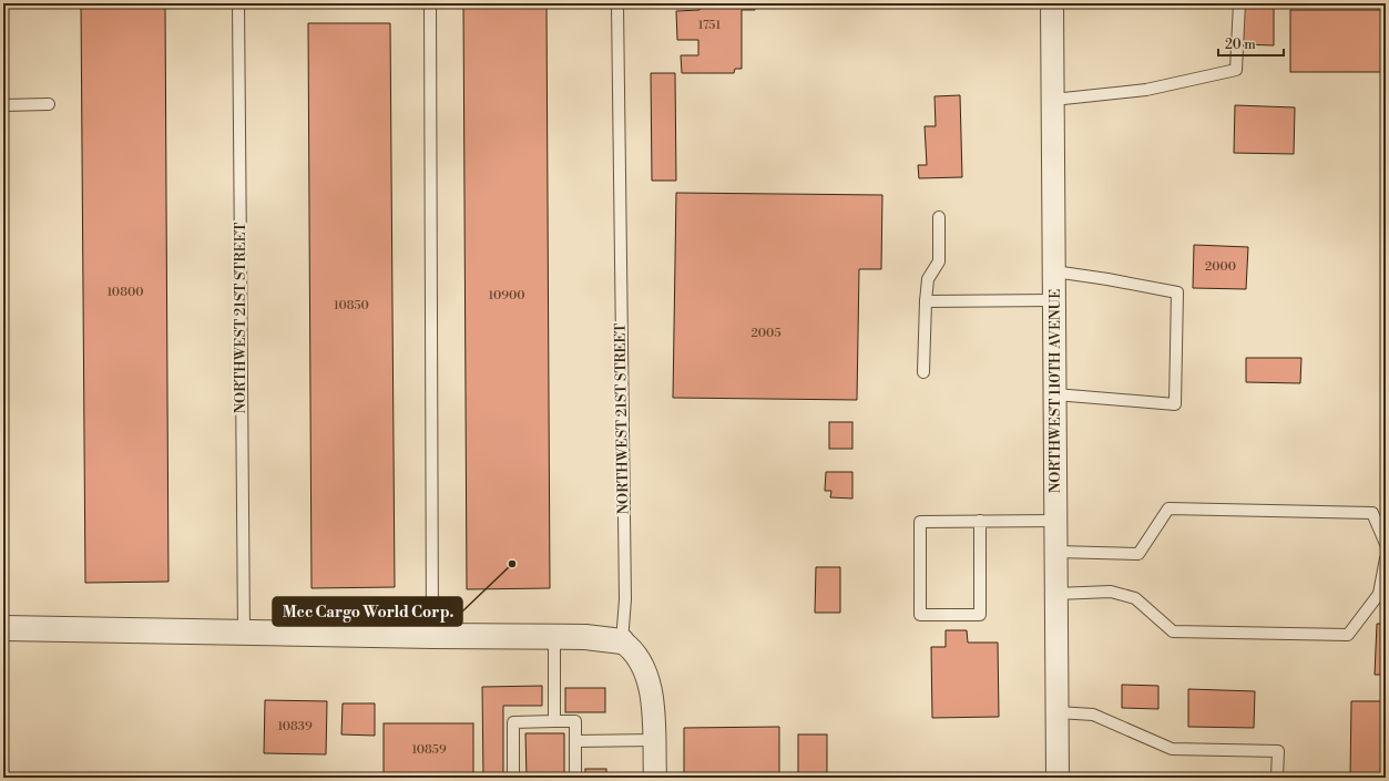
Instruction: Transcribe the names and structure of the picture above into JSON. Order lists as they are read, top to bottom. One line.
{"streets":{"street":["NORTHWEST 110TH AVENUE"],"lane":["NORTHWEST 21ST STREET"]},"places":["Mcc Cargo World Corp."],"house_numbers":["1751","2000","10800","10900","10850","2005","10839","10859"],"scale_bar":"20 m"}
